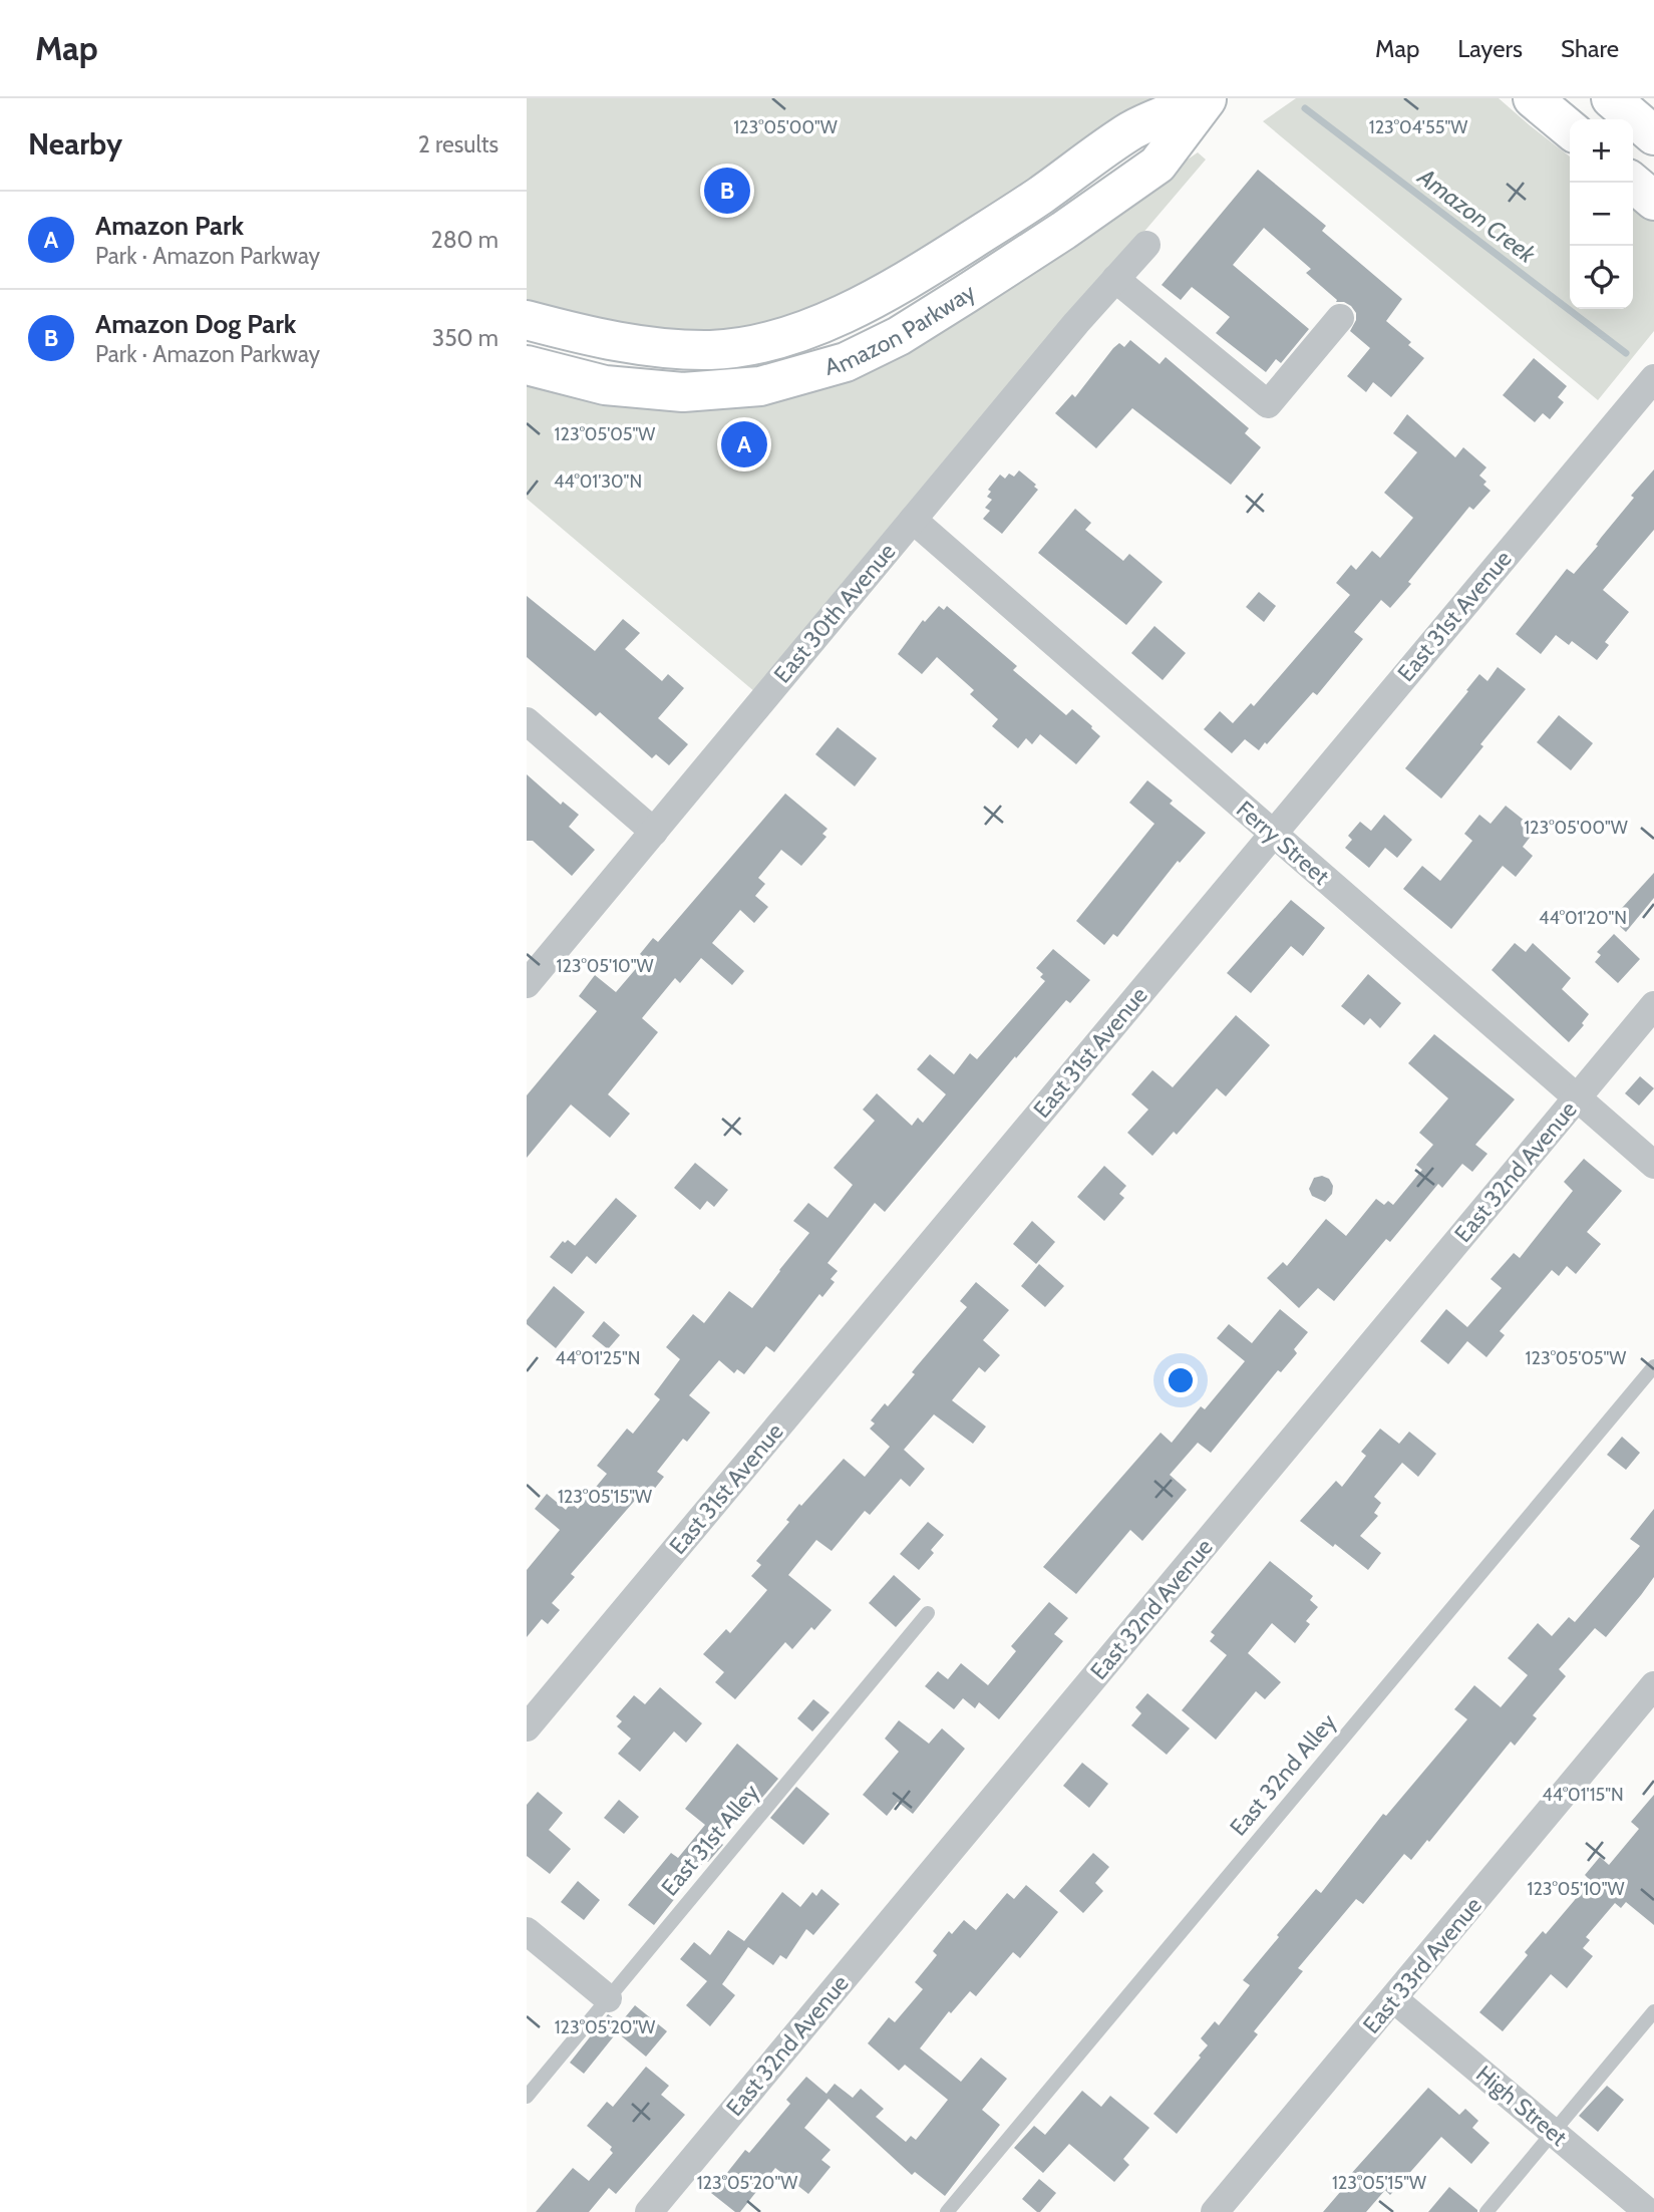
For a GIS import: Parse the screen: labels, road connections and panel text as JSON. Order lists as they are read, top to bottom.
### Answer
{
  "streets": {
    "main road": ["Amazon Parkway"],
    "street": [
      "East 30th Avenue",
      "East 31st Avenue",
      "Ferry Street",
      "East 32nd Avenue",
      "East 33rd Avenue",
      "High Street"
    ],
    "lane": ["East 32nd Alley", "East 31st Alley"]
  },
  "crossings": [
    ["East 30th Avenue", "Ferry Street"],
    ["East 31st Avenue", "Ferry Street"],
    ["Ferry Street", "East 32nd Avenue"],
    ["East 33rd Avenue", "High Street"]
  ],
  "water": ["Amazon Creek"],
  "page": {
    "header": "Map",
    "nav": ["Map", "Layers", "Share"],
    "heading": ["Nearby", "2 results"],
    "map_buttons": ["+", "−"],
    "pins": ["B", "A"],
    "list": [
      {
        "mark": "A",
        "name": "Amazon Park",
        "note": "Park · Amazon Parkway",
        "value": "280 m"
      },
      {
        "mark": "B",
        "name": "Amazon Dog Park",
        "note": "Park · Amazon Parkway",
        "value": "350 m"
      }
    ]
  },
  "coordinates": [
    "123°05'00\"W",
    "123°04'55\"W",
    "123°05'05\"W",
    "44°01'30\"N",
    "44°01'20\"N",
    "123°05'10\"W",
    "44°01'25\"N",
    "123°05'15\"W",
    "44°01'15\"N",
    "123°05'20\"W"
  ]
}
